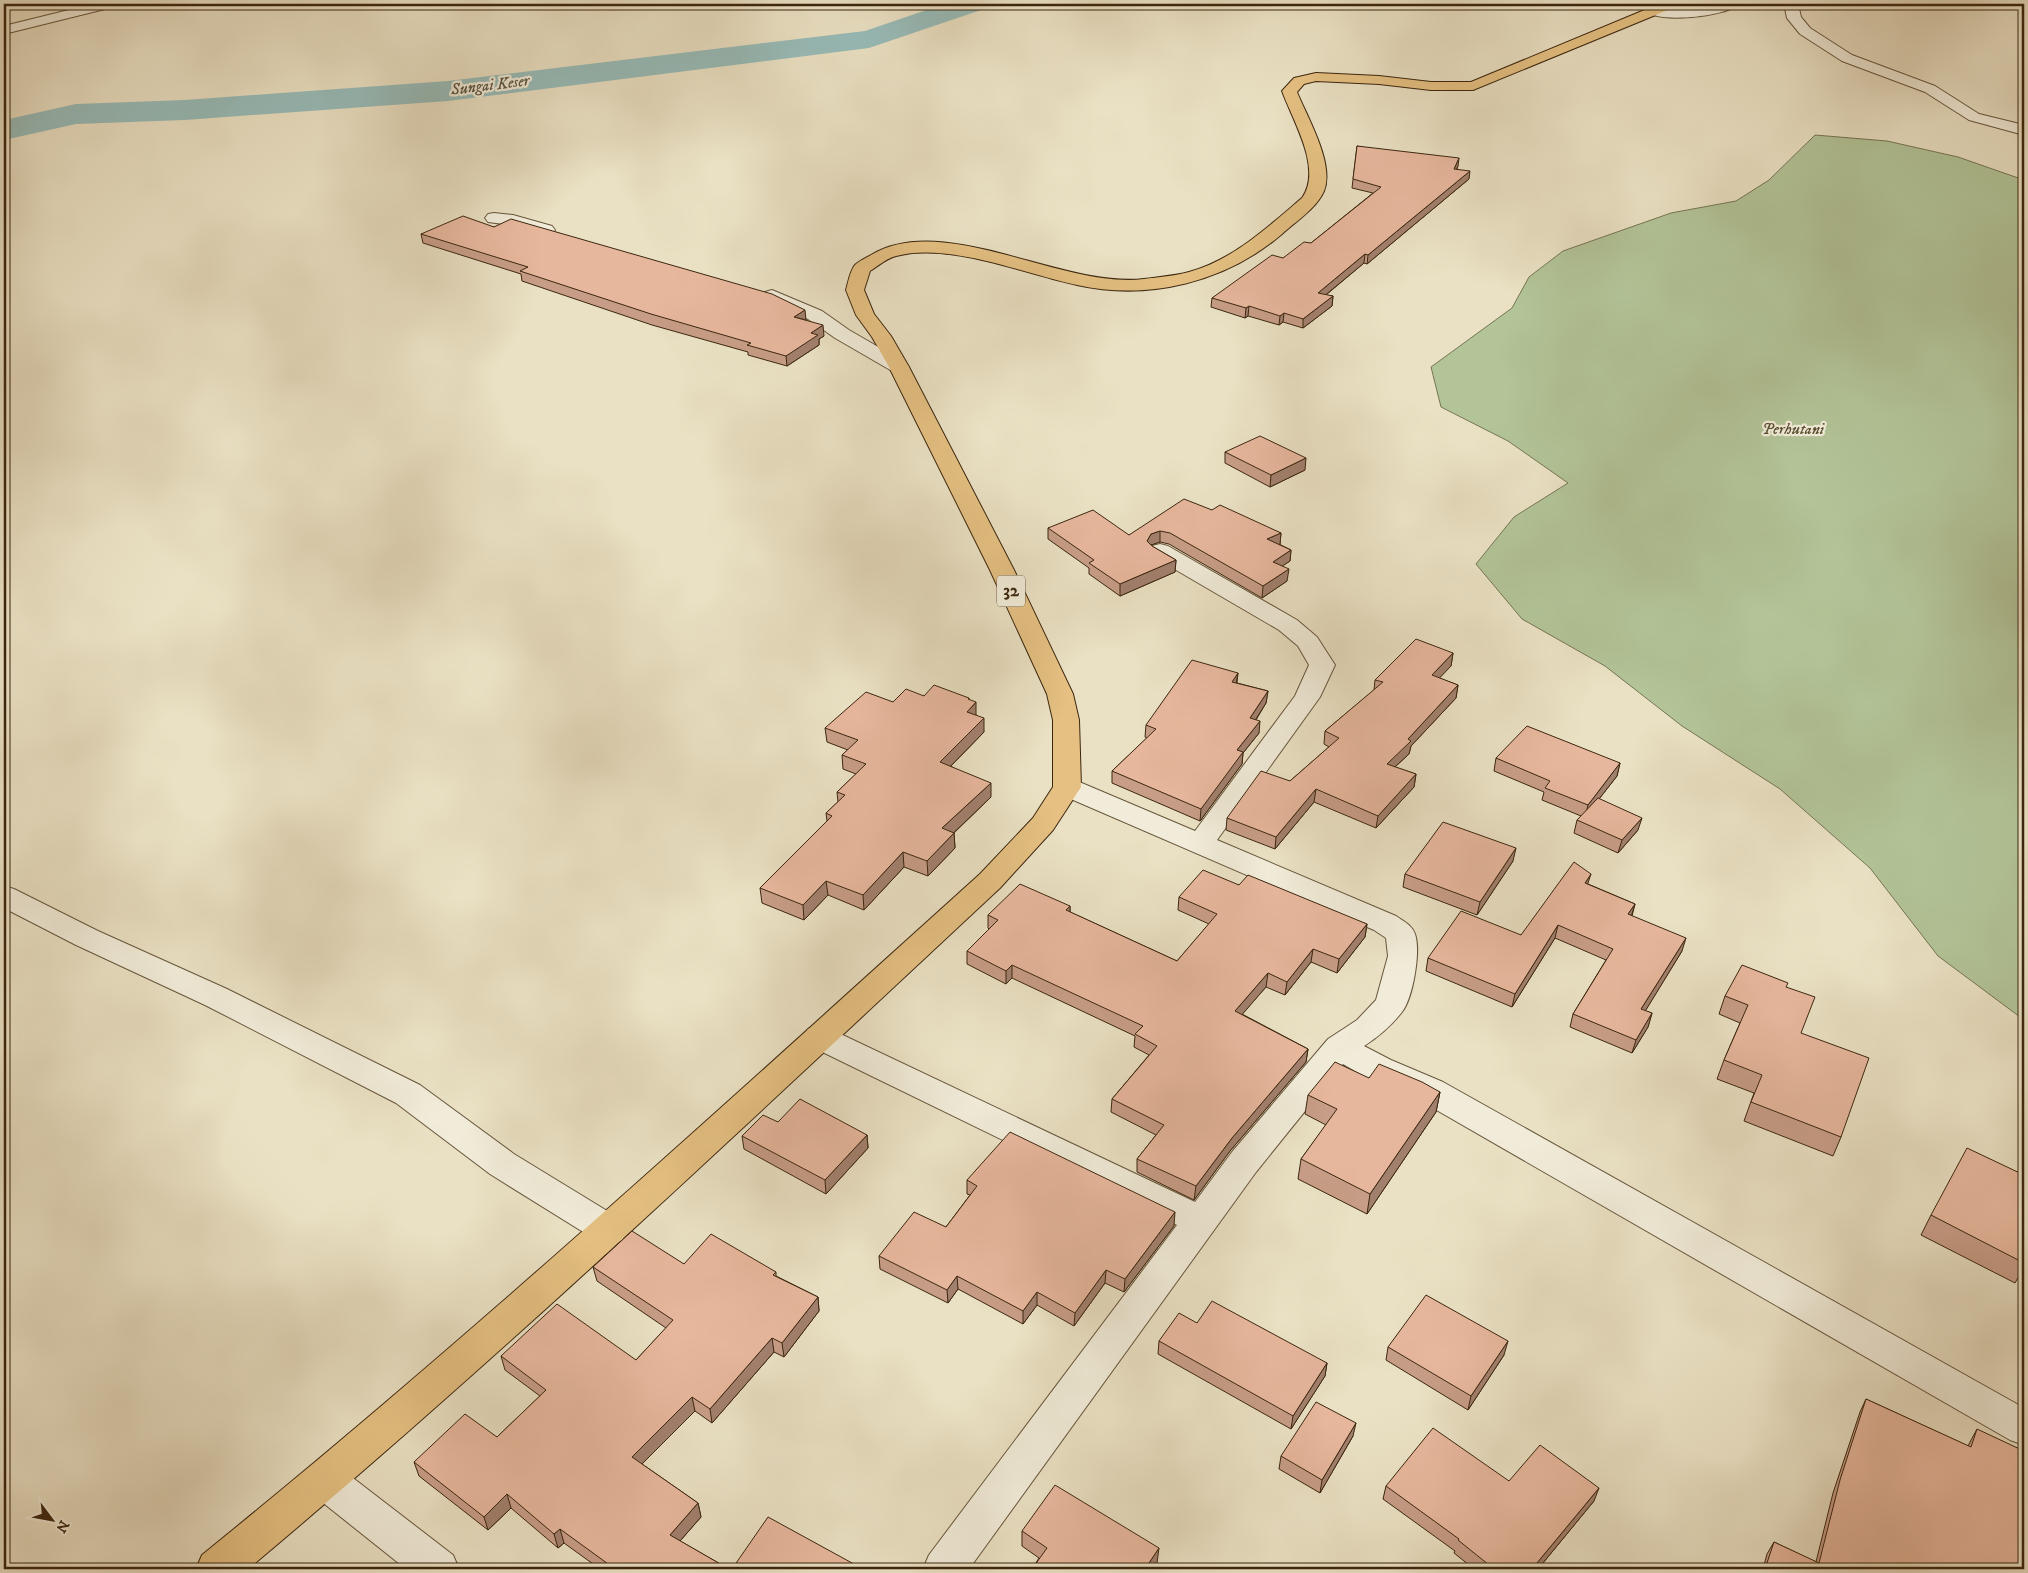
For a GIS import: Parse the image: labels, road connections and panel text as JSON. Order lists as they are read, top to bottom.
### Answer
{
  "streets": {
    "highway": ["32"]
  },
  "water": ["Sungai Keser"],
  "parks": ["Perhutani"],
  "north": "bottom right"
}
